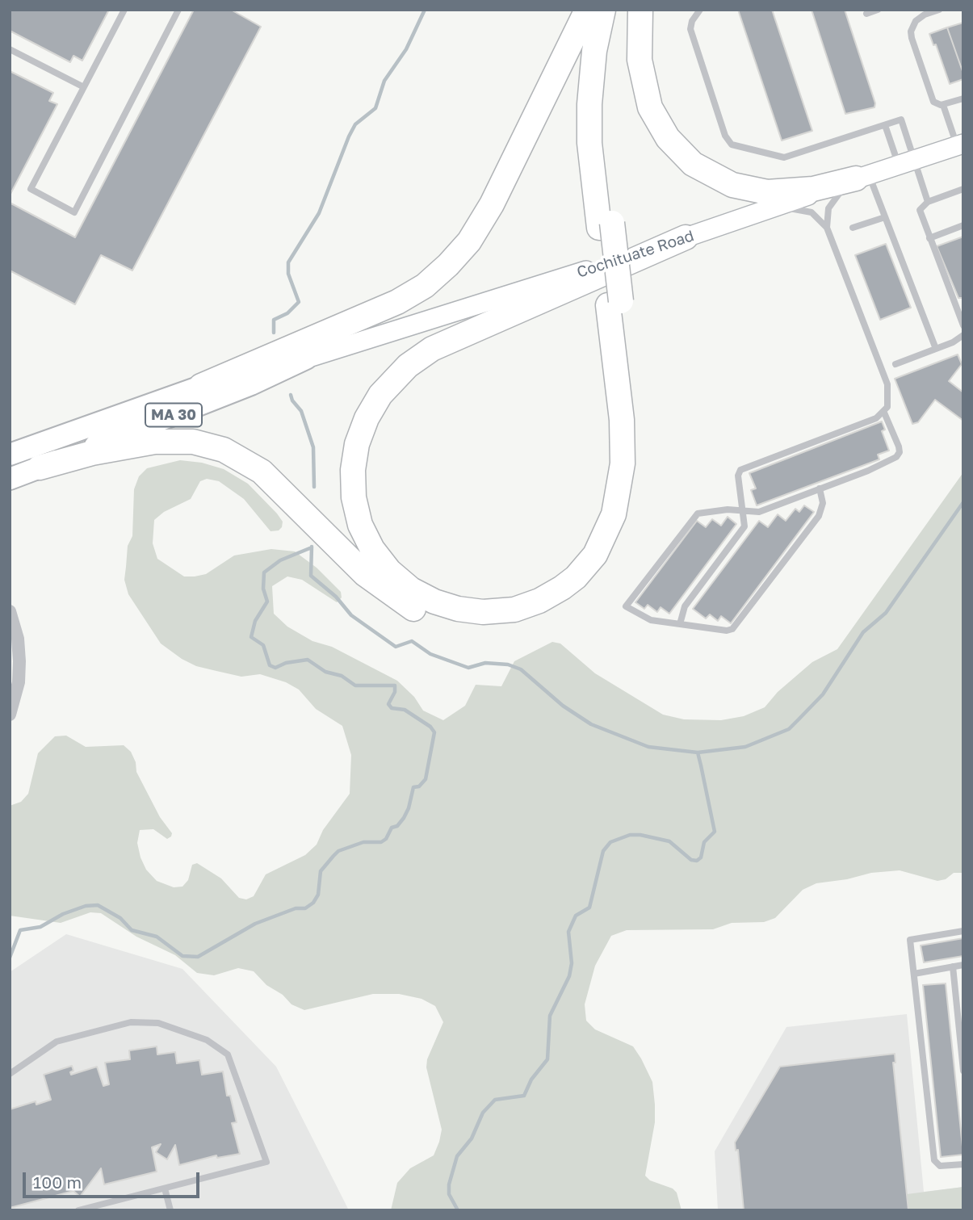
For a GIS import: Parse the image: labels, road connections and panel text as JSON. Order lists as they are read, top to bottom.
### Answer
{
  "streets": {
    "main road": ["Cochituate Road", "MA 30"]
  },
  "scale_bar": "100 m"
}
